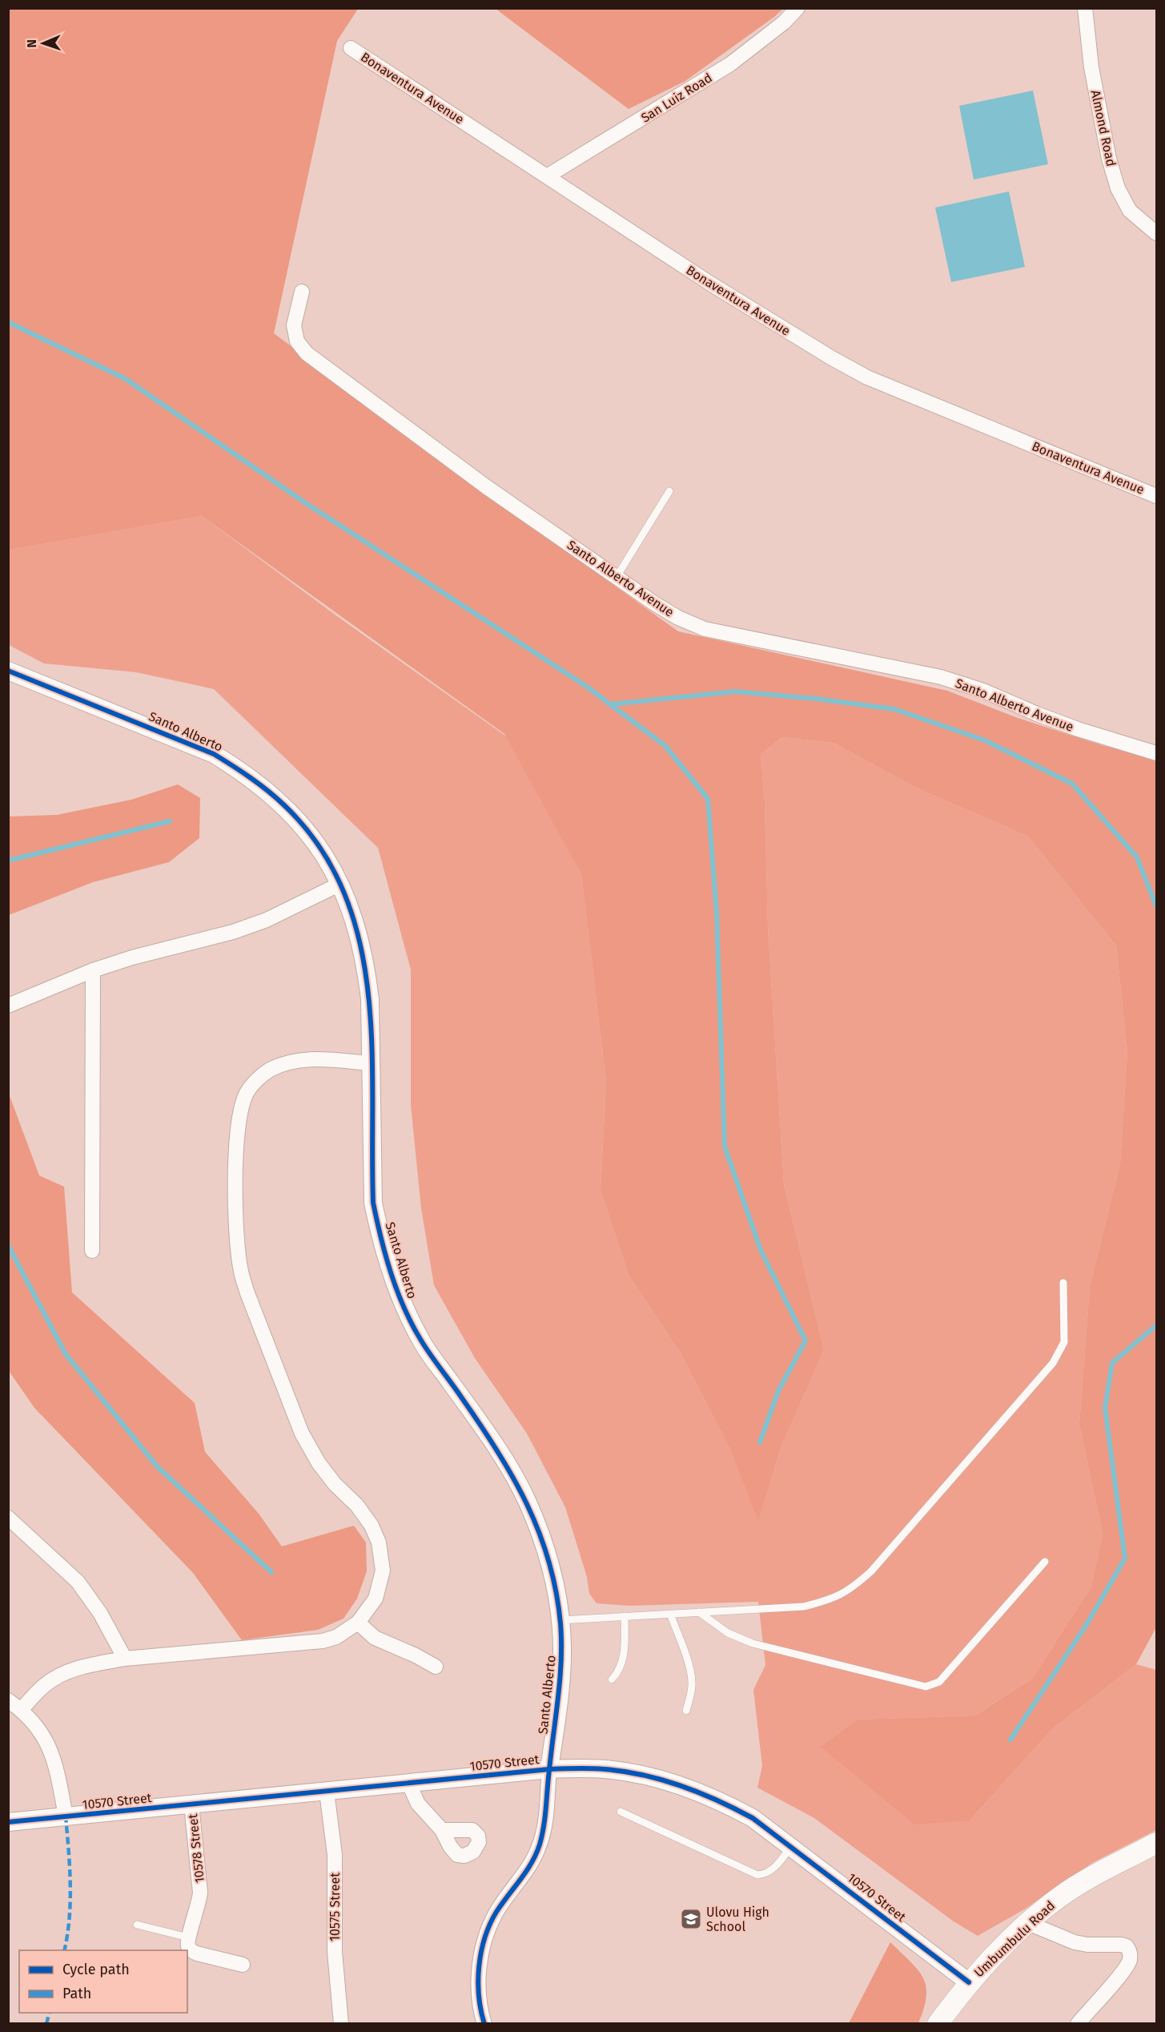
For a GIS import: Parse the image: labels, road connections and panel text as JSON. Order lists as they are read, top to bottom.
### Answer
{
  "streets": {
    "main road": ["Umbumbulu Road"],
    "street": [
      "Bonaventura Avenue",
      "San Luiz Road",
      "Almond Road",
      "Santo Alberto Avenue",
      "Santo Alberto",
      "10570 Street",
      "10578 Street",
      "10575 Street"
    ]
  },
  "crossings": [
    ["Bonaventura Avenue", "San Luiz Road"],
    ["Santo Alberto", "10570 Street"],
    ["10570 Street", "10578 Street"],
    ["10570 Street", "10575 Street"],
    ["10570 Street", "Umbumbulu Road"]
  ],
  "places": {
    "school or university": ["Ulovu High School"]
  },
  "legend": ["Cycle path", "Path"],
  "north": "left"
}
